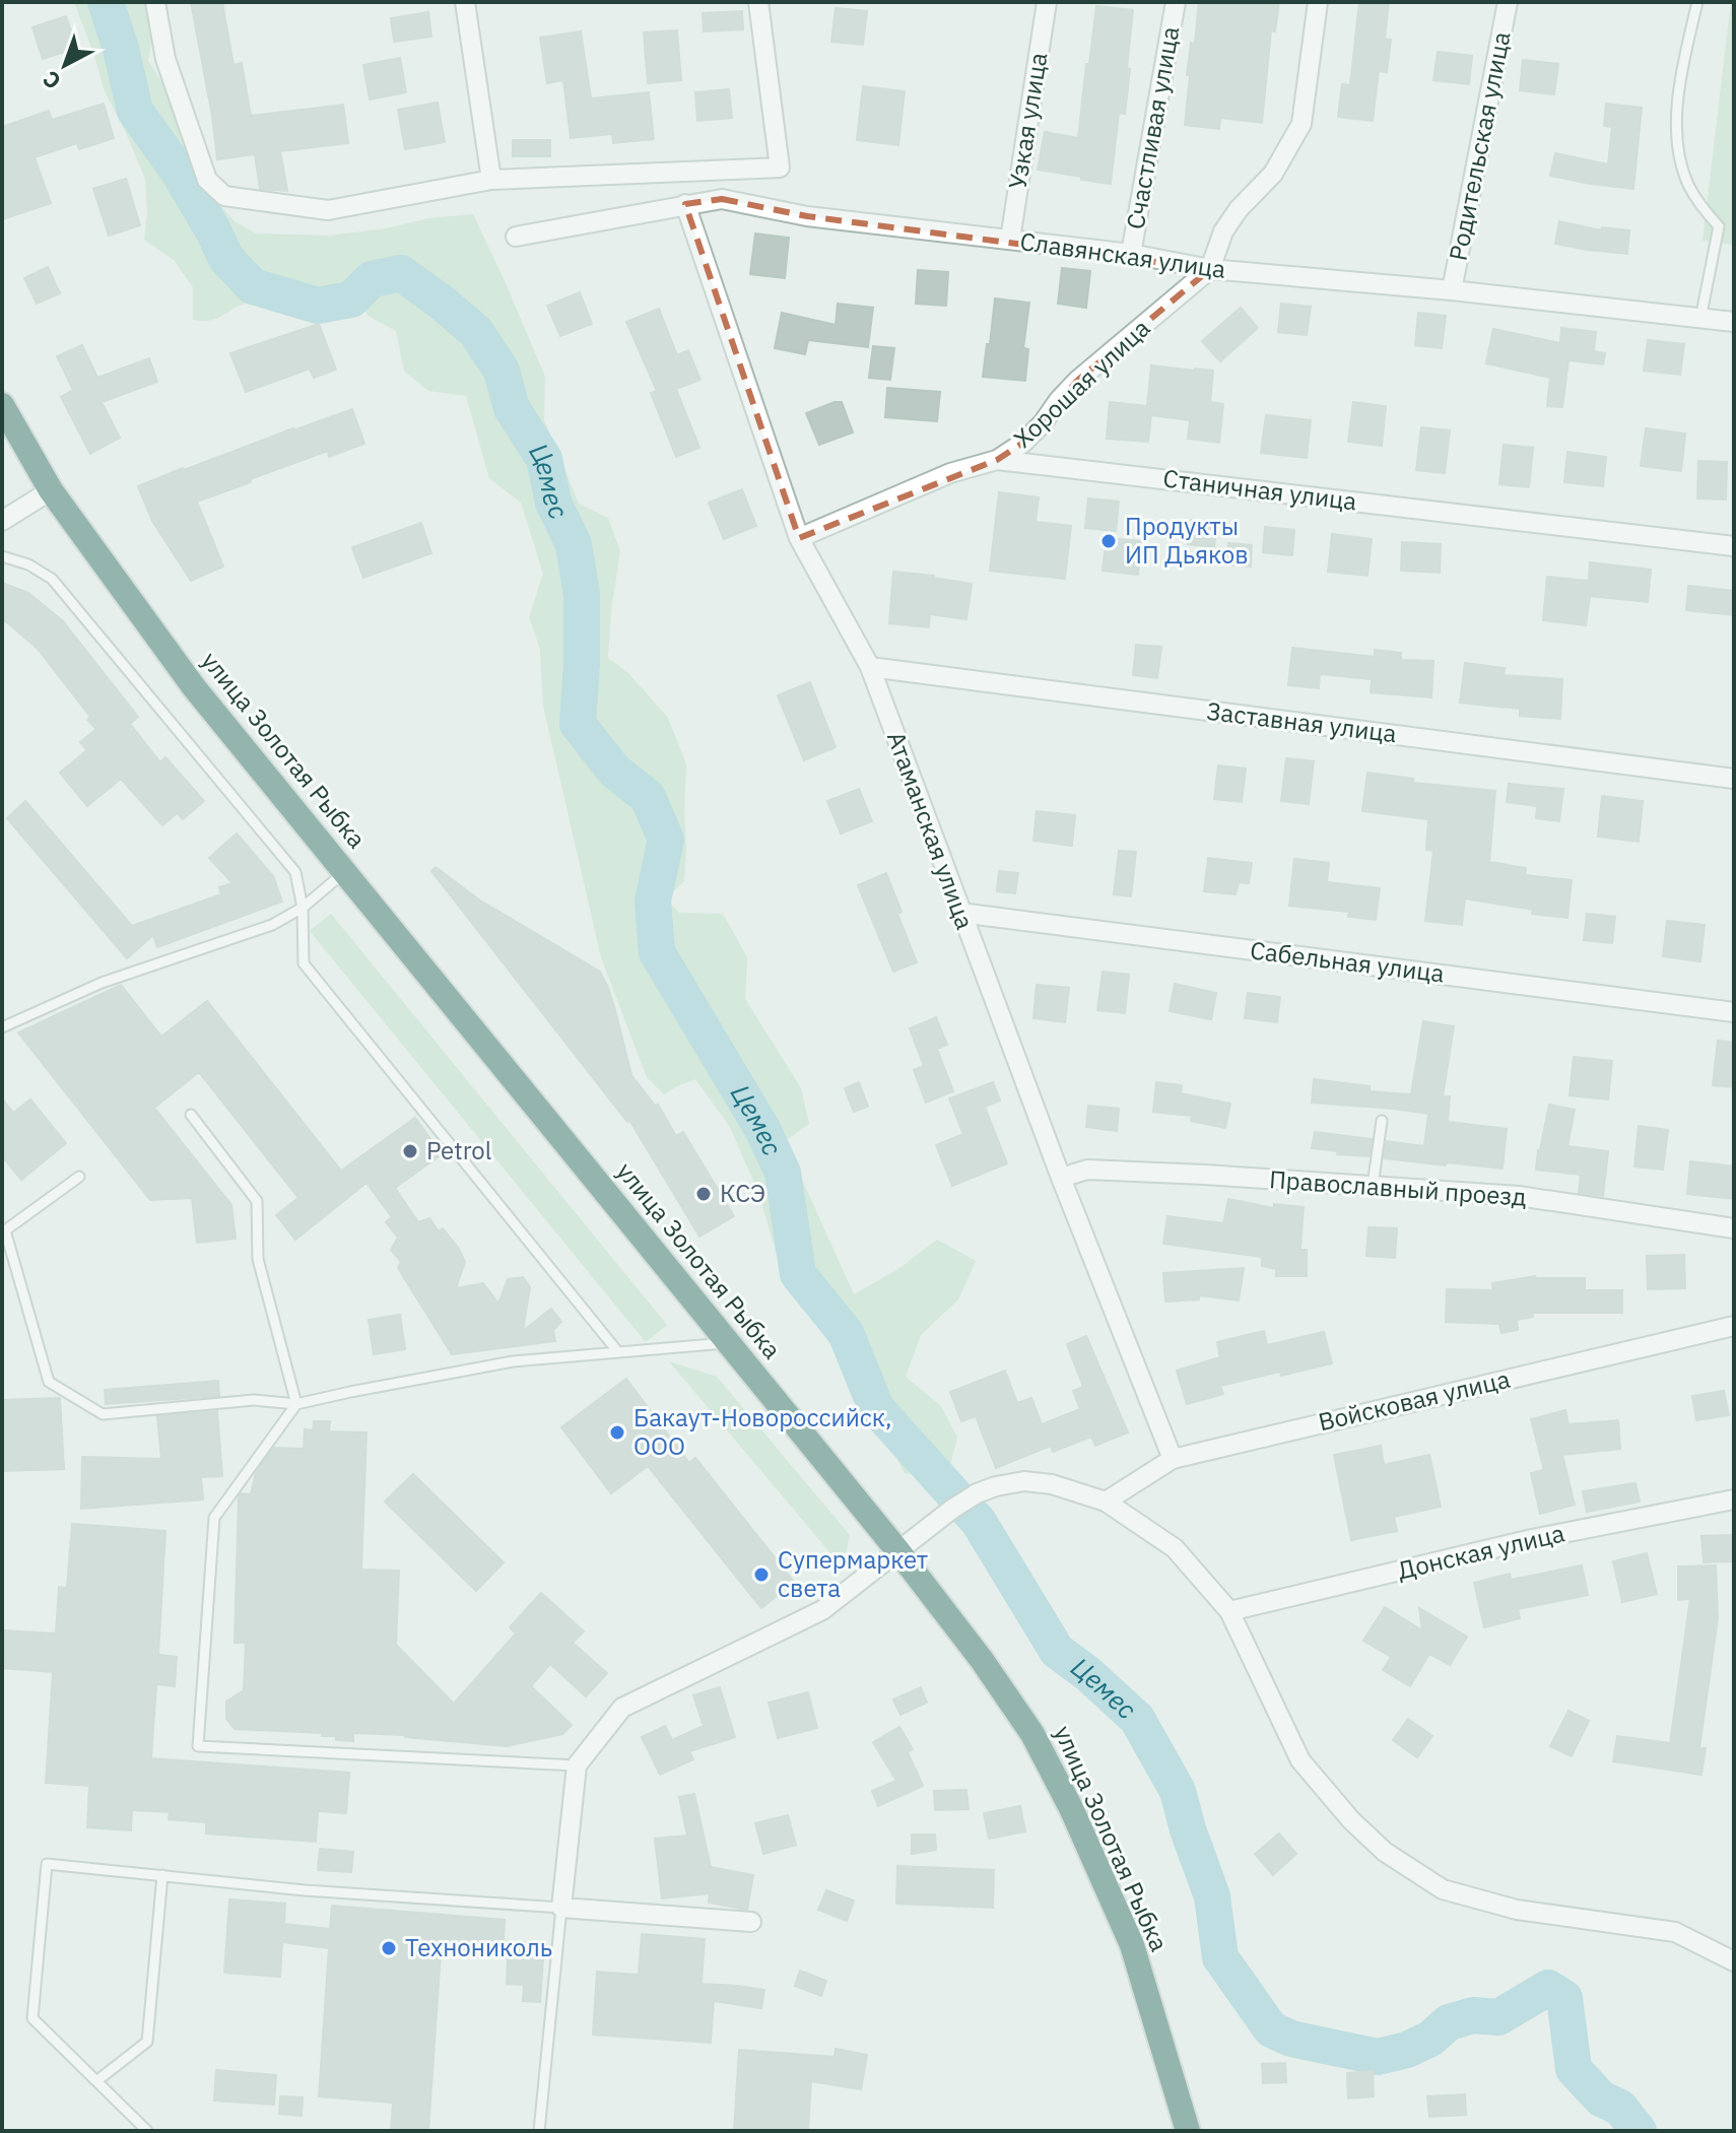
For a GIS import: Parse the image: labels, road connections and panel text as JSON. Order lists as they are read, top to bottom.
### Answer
{
  "streets": {
    "highway": ["улица Золотая Рыбка"],
    "street": [
      "Узкая улица",
      "Счастливая улица",
      "Родительская улица",
      "Славянская улица",
      "Хорошая улица",
      "Станичная улица",
      "Заставная улица",
      "Атаманская улица",
      "Сабельная улица",
      "Православный проезд",
      "Войсковая улица",
      "Донская улица"
    ]
  },
  "crossings": [
    ["Узкая улица", "Славянская улица"],
    ["Счастливая улица", "Славянская улица"],
    ["Родительская улица", "Славянская улица"],
    ["Славянская улица", "Хорошая улица"],
    ["Славянская улица", "Атаманская улица"],
    ["Хорошая улица", "Станичная улица"],
    ["Станичная улица", "Атаманская улица"],
    ["Заставная улица", "Атаманская улица"],
    ["Атаманская улица", "Сабельная улица"],
    ["Атаманская улица", "Православный проезд"],
    ["Атаманская улица", "Войсковая улица"]
  ],
  "water": ["Цемес"],
  "places": [
    "Продукты ИП Дьяков",
    "Petrol",
    "КСЭ",
    "Бакаут-Новороссийск, ООО",
    "Супермаркет света",
    "Технониколь"
  ],
  "north": "bottom left"
}
